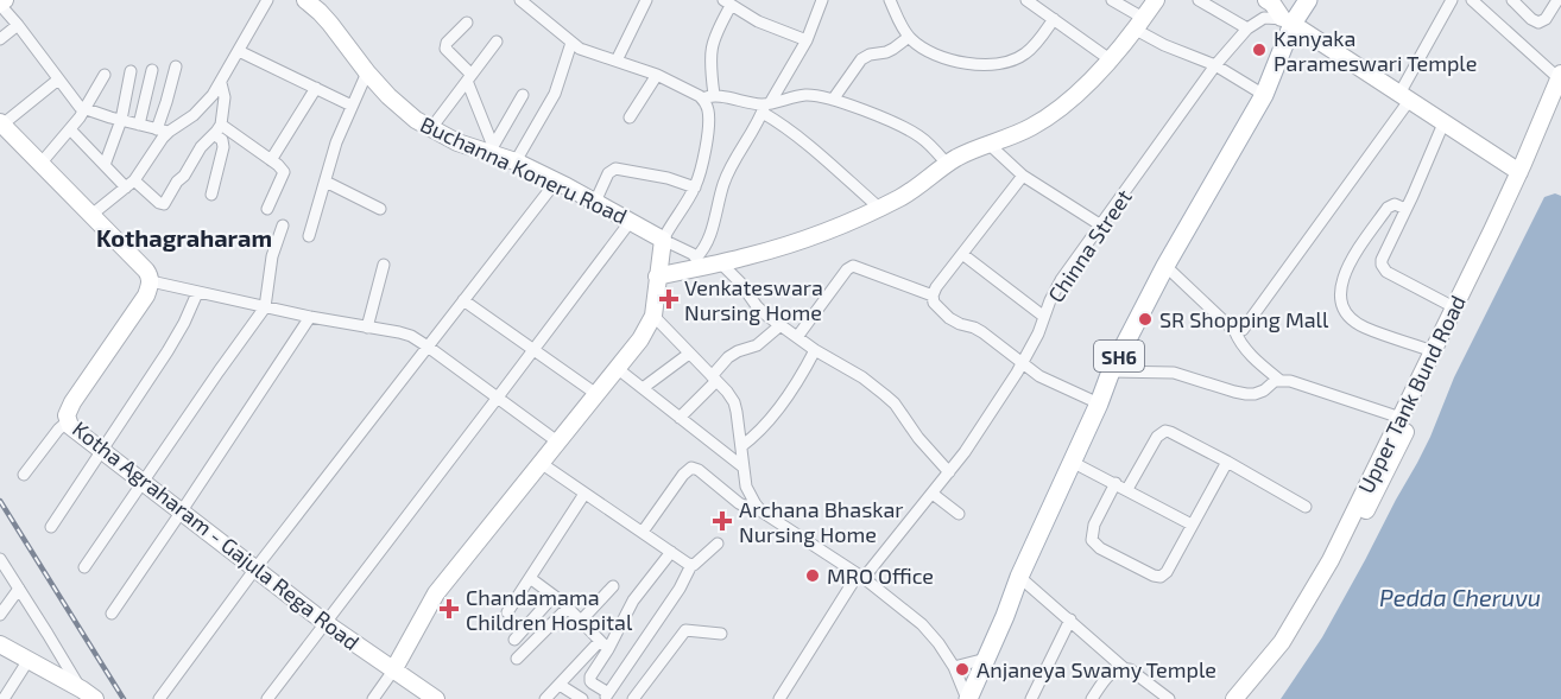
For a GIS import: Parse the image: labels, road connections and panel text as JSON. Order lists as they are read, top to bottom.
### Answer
{
  "streets": {
    "main road": ["SH6"],
    "street": [
      "Buchanna Koneru Road",
      "Chinna Street",
      "Upper Tank Bund Road",
      "Kotha Agraharam - Gajula Rega Road"
    ]
  },
  "districts": ["Kothagraharam"],
  "water": ["Pedda Cheruvu"],
  "places": {
    "other": [
      "Kanyaka Parameswari Temple",
      "SR Shopping Mall",
      "MRO Office",
      "Anjaneya Swamy Temple"
    ],
    "health": ["Venkateswara Nursing Home", "Archana Bhaskar Nursing Home", "Chandamama Children Hospital"]
  }
}
